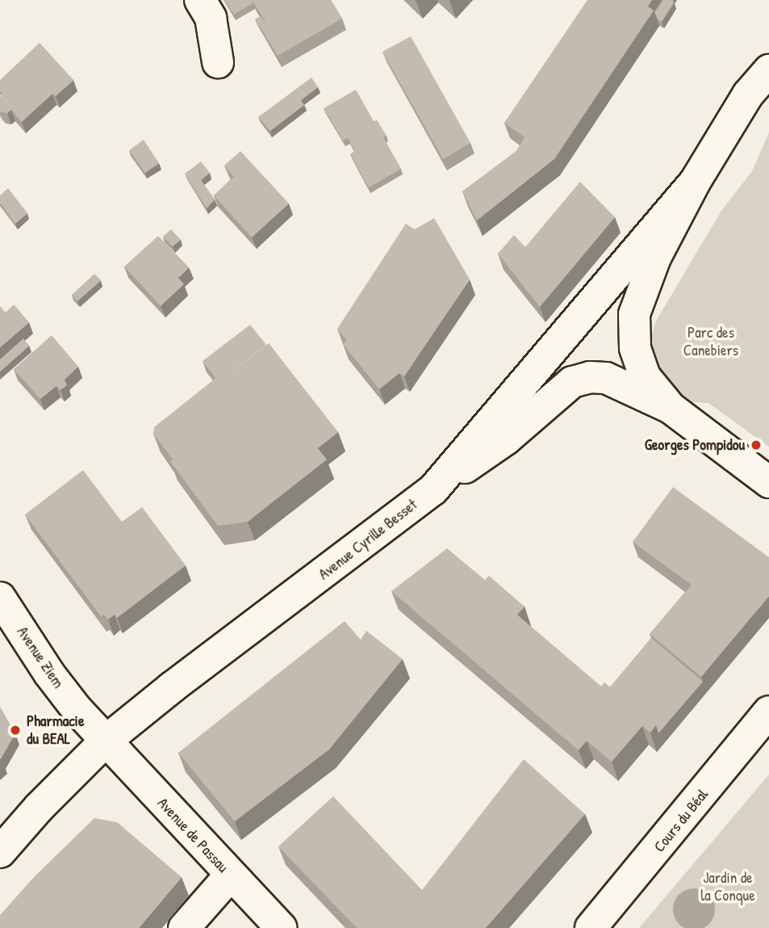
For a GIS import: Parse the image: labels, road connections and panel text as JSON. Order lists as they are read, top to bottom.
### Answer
{
  "streets": {
    "main road": [
      "Avenue Cyrille Besset",
      "Avenue Ziem",
      "Cours du Béal",
      "Avenue de Passau"
    ]
  },
  "crossings": [
    ["Avenue Cyrille Besset", "Avenue Ziem"],
    ["Avenue Cyrille Besset", "Avenue de Passau"],
    ["Avenue Ziem", "Avenue de Passau"]
  ],
  "parks": ["Parc des Canebiers", "Jardin de la Conque"],
  "places": ["Georges Pompidou", "Pharmacie du BEAL"]
}
